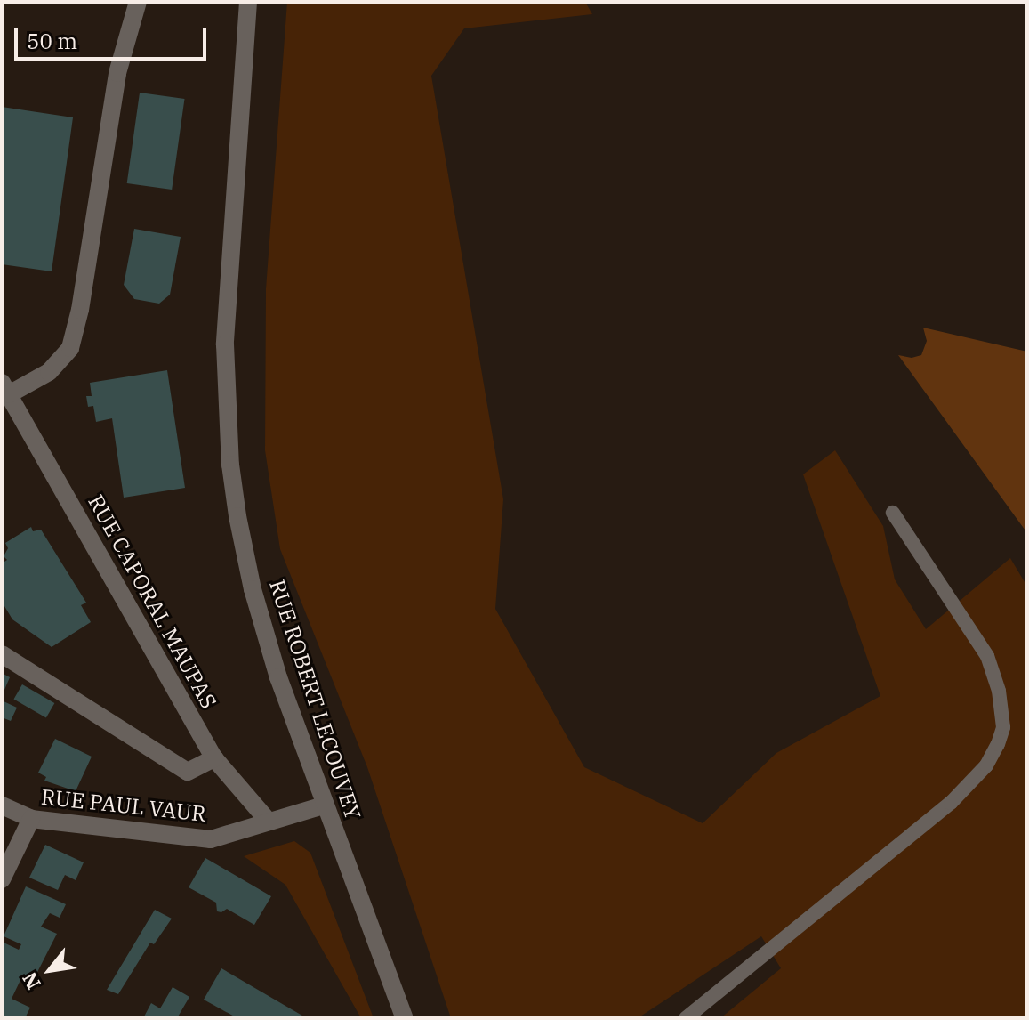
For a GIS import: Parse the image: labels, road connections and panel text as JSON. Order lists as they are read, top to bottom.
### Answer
{
  "streets": {
    "street": ["RUE CAPORAL MAUPAS", "RUE ROBERT LECOUVEY", "RUE PAUL VAUR"]
  },
  "crossings": [
    ["RUE CAPORAL MAUPAS", "RUE PAUL VAUR"],
    ["RUE ROBERT LECOUVEY", "RUE PAUL VAUR"]
  ],
  "scale_bar": "50 m",
  "north": "bottom left"
}
